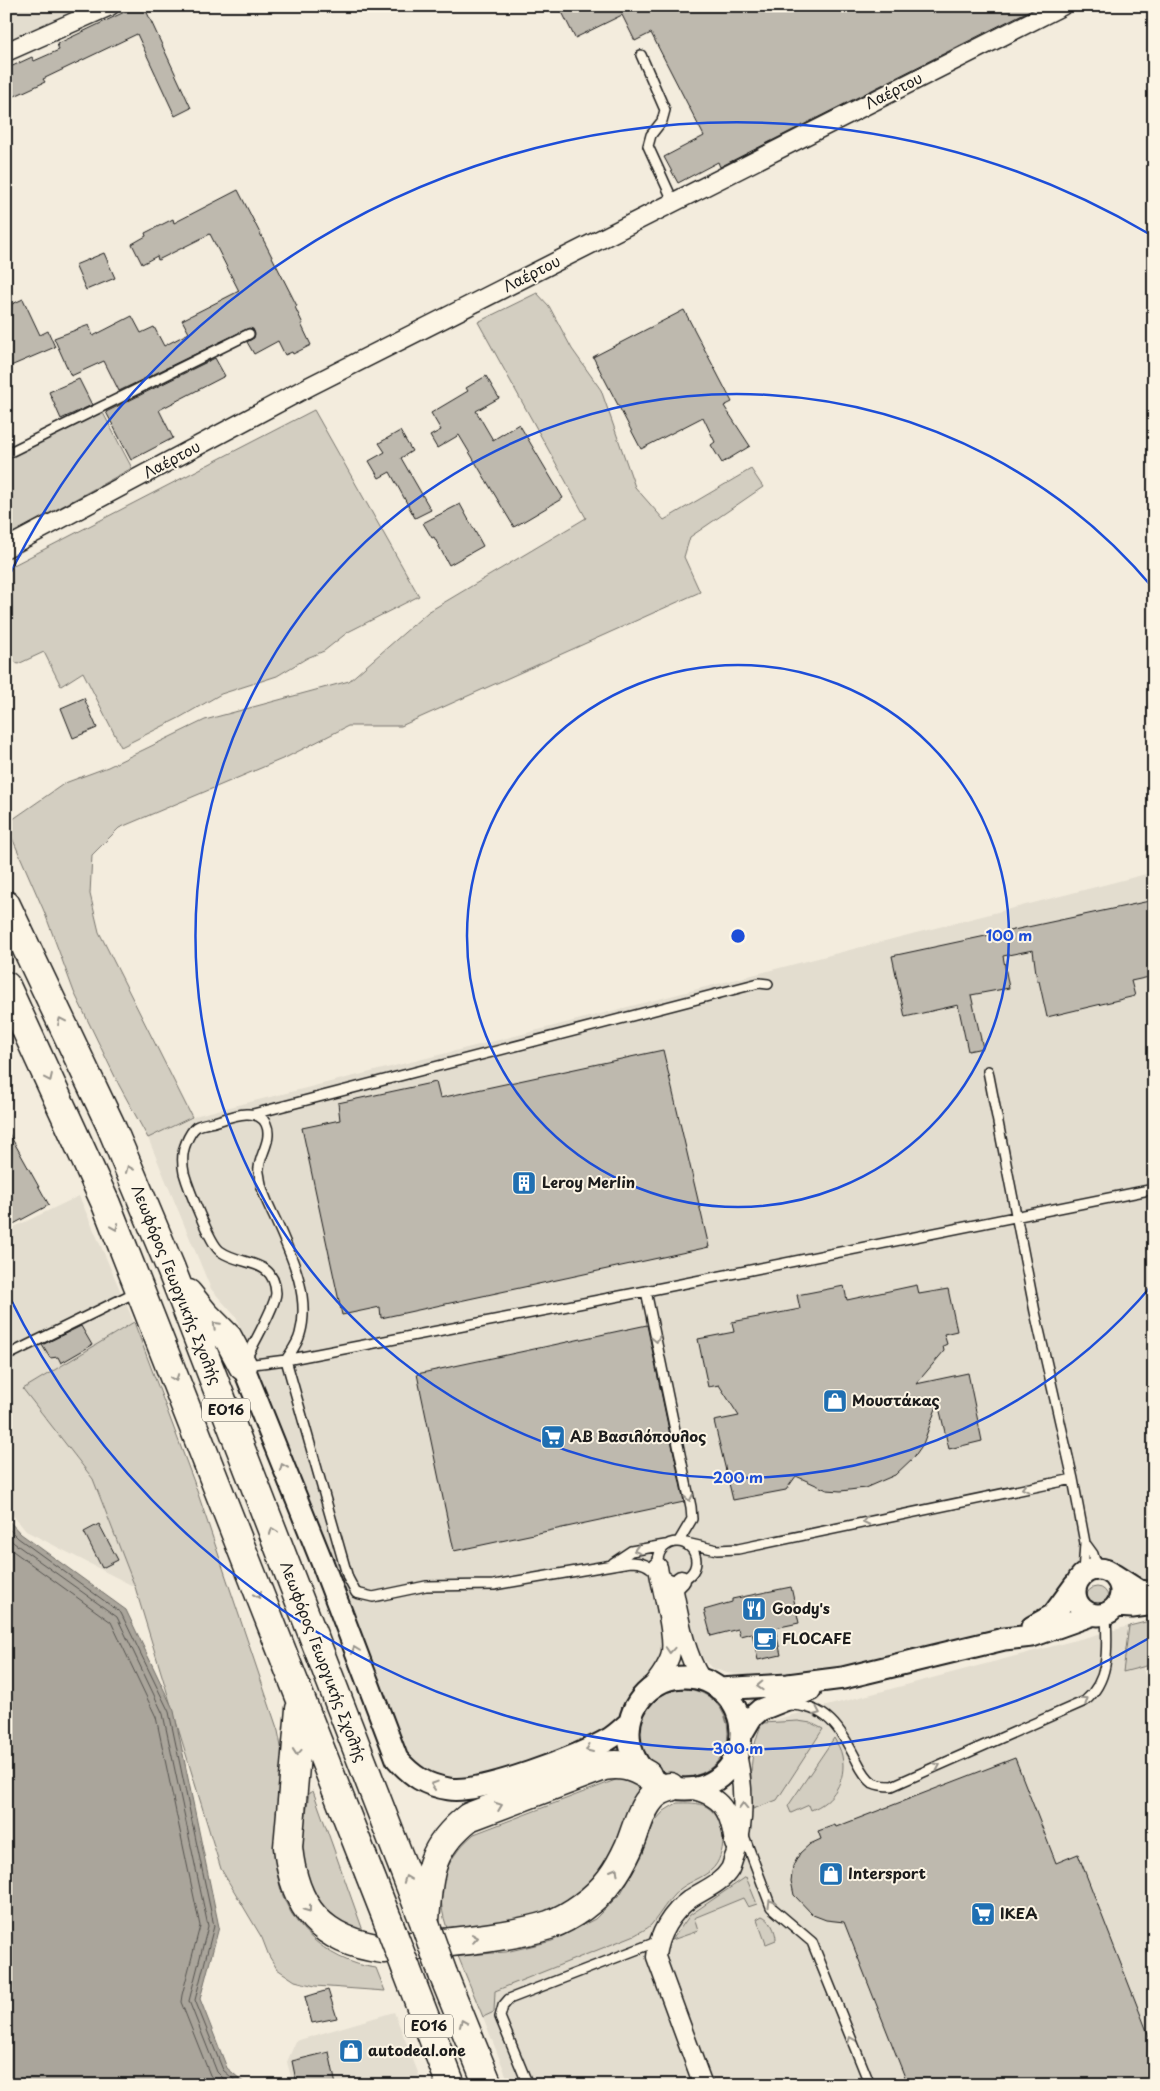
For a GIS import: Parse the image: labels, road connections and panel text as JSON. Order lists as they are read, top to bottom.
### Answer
{
  "streets": {
    "main road": ["Λεωφόρος Γεωργικής Σχολής", "ΕΟ16"],
    "street": ["Λαέρτου"]
  },
  "crossings": [
    ["Λεωφόρος Γεωργικής Σχολής", "ΕΟ16"]
  ],
  "places": {
    "building": ["Leroy Merlin"],
    "shop": ["Μουστάκας", "Intersport", "autodeal.one"],
    "supermarket": ["ΑΒ Βασιλόπουλος", "ΙΚΕΑ"],
    "restaurant": ["Goody's"],
    "cafe": ["FLOCAFE"]
  },
  "rings": ["100 m", "200 m", "300 m"]
}
